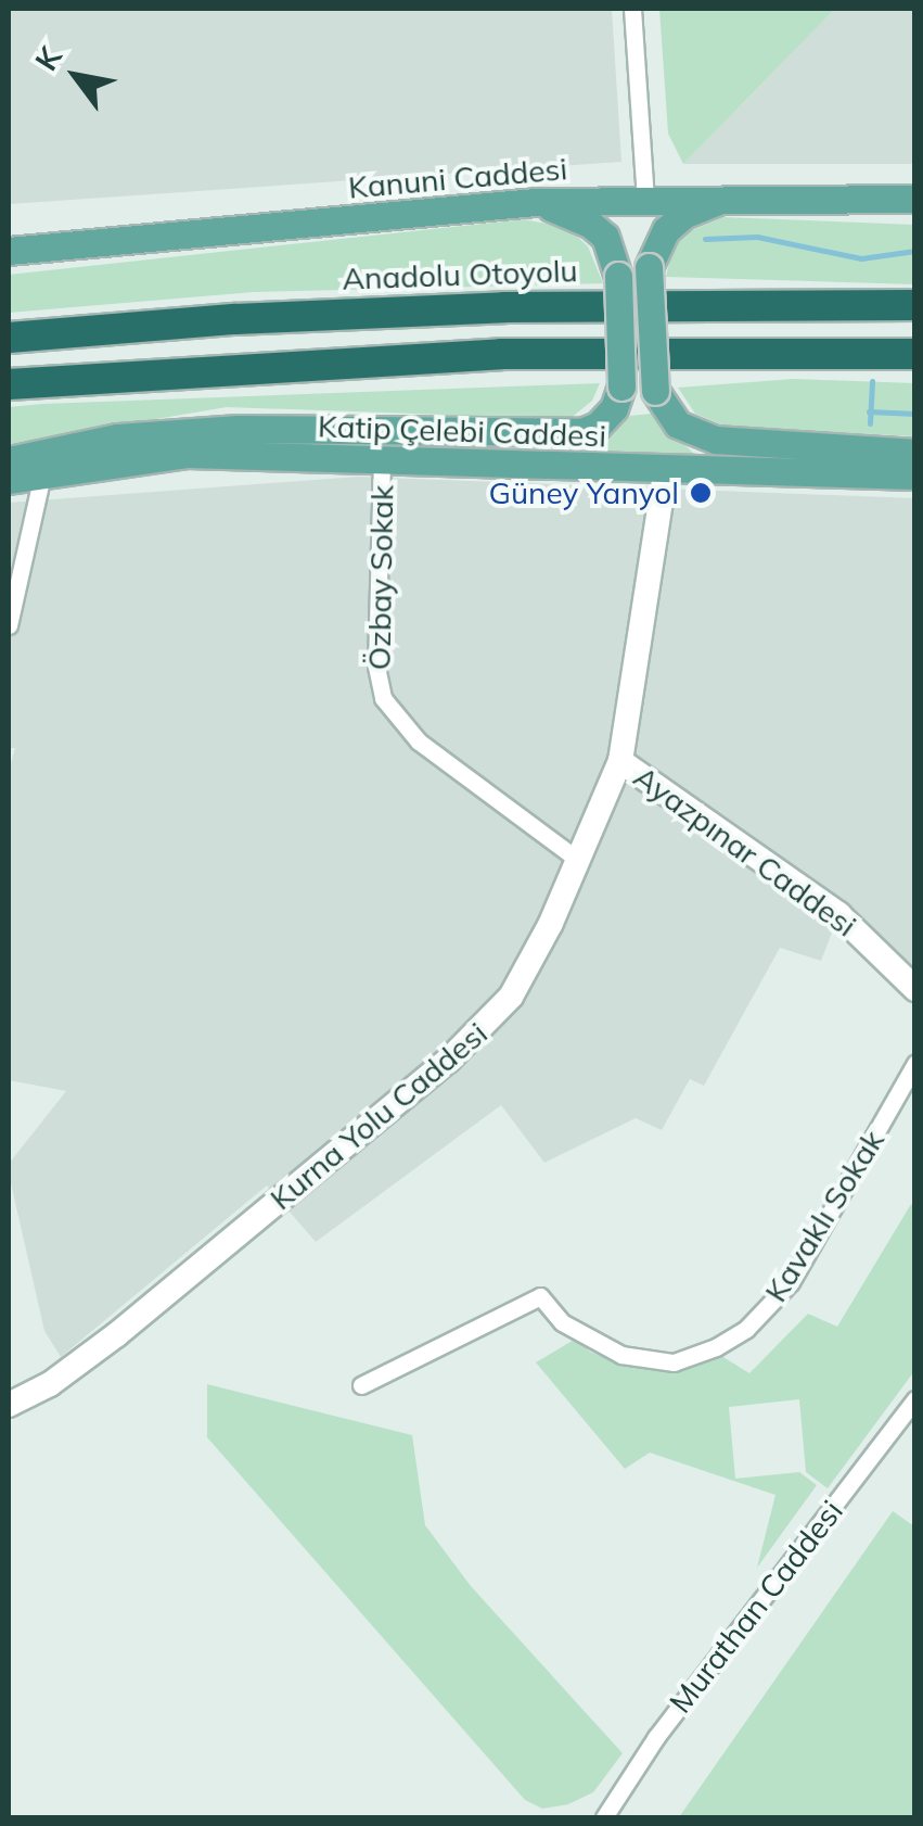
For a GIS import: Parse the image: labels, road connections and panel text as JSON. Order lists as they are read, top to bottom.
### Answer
{
  "streets": {
    "highway": ["Anadolu Otoyolu"],
    "main road": ["Kanuni Caddesi", "Katip Çelebi Caddesi"],
    "street": [
      "Özbay Sokak",
      "Ayazpınar Caddesi",
      "Kurna Yolu Caddesi",
      "Kavaklı Sokak",
      "Murathan Caddesi"
    ]
  },
  "crossings": [
    ["Katip Çelebi Caddesi", "Özbay Sokak"],
    ["Katip Çelebi Caddesi", "Kurna Yolu Caddesi"],
    ["Özbay Sokak", "Kurna Yolu Caddesi"],
    ["Ayazpınar Caddesi", "Kurna Yolu Caddesi"]
  ],
  "places": ["Güney Yanyol"],
  "north": "top left"
}
